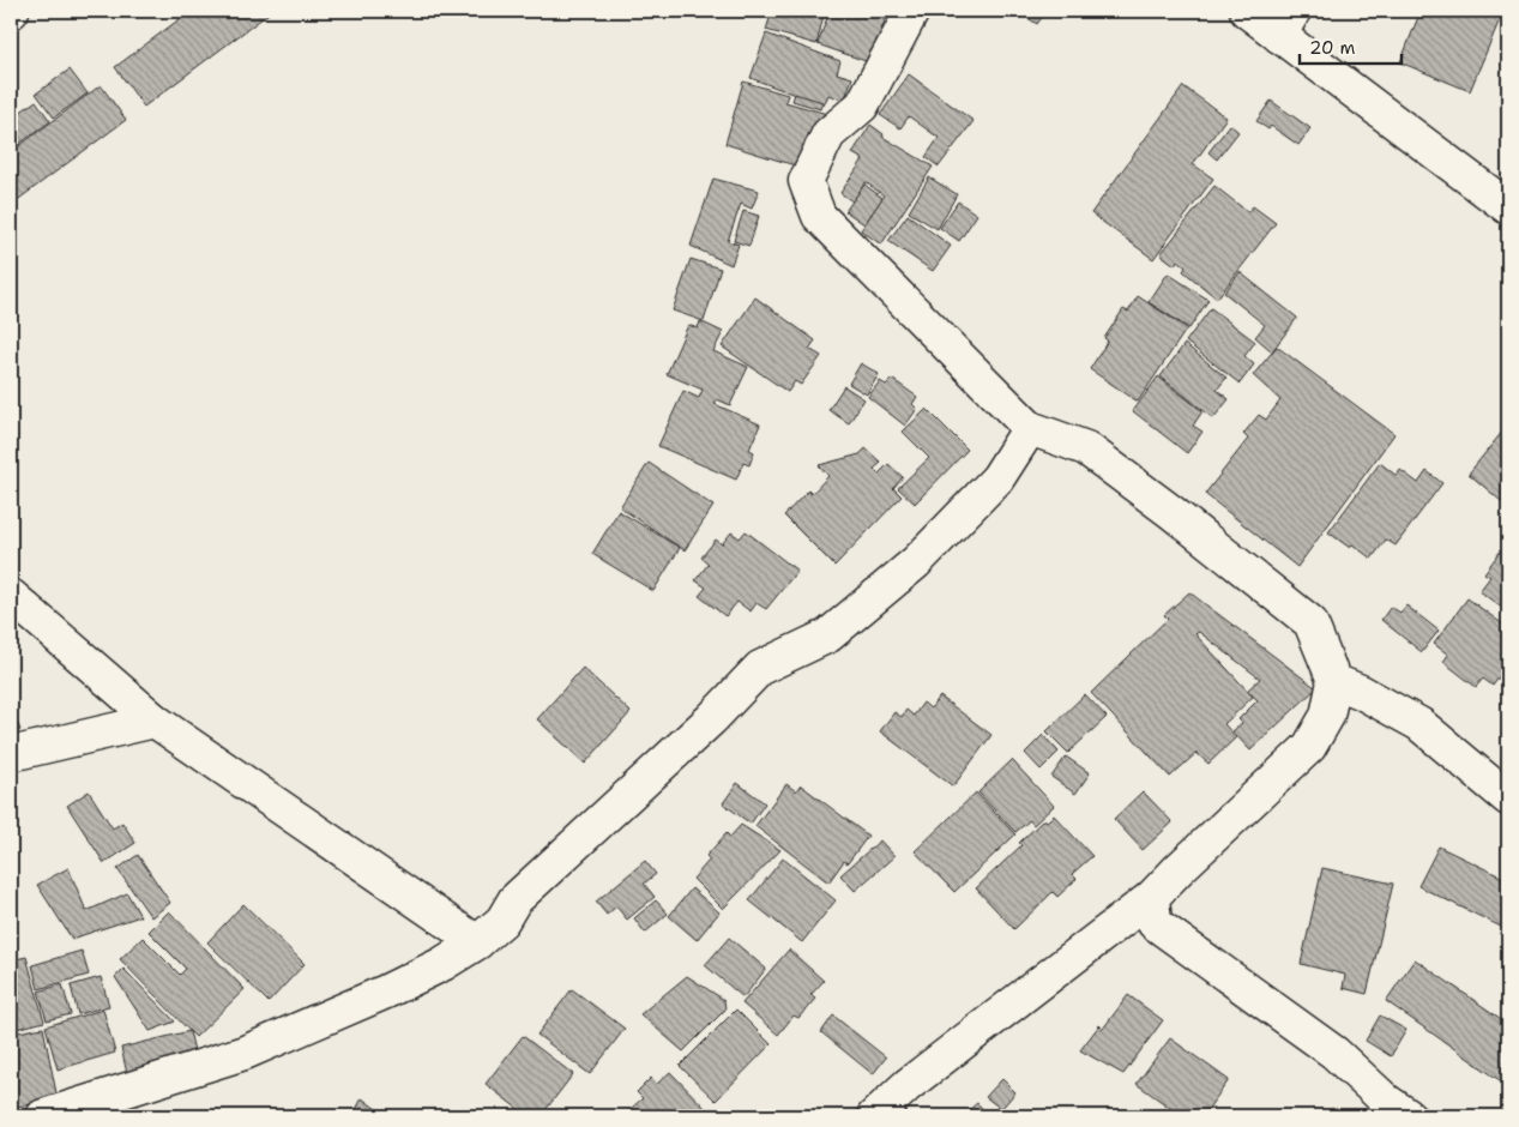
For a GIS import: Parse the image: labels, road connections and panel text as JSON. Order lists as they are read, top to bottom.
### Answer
{
  "scale_bar": "20 m"
}
